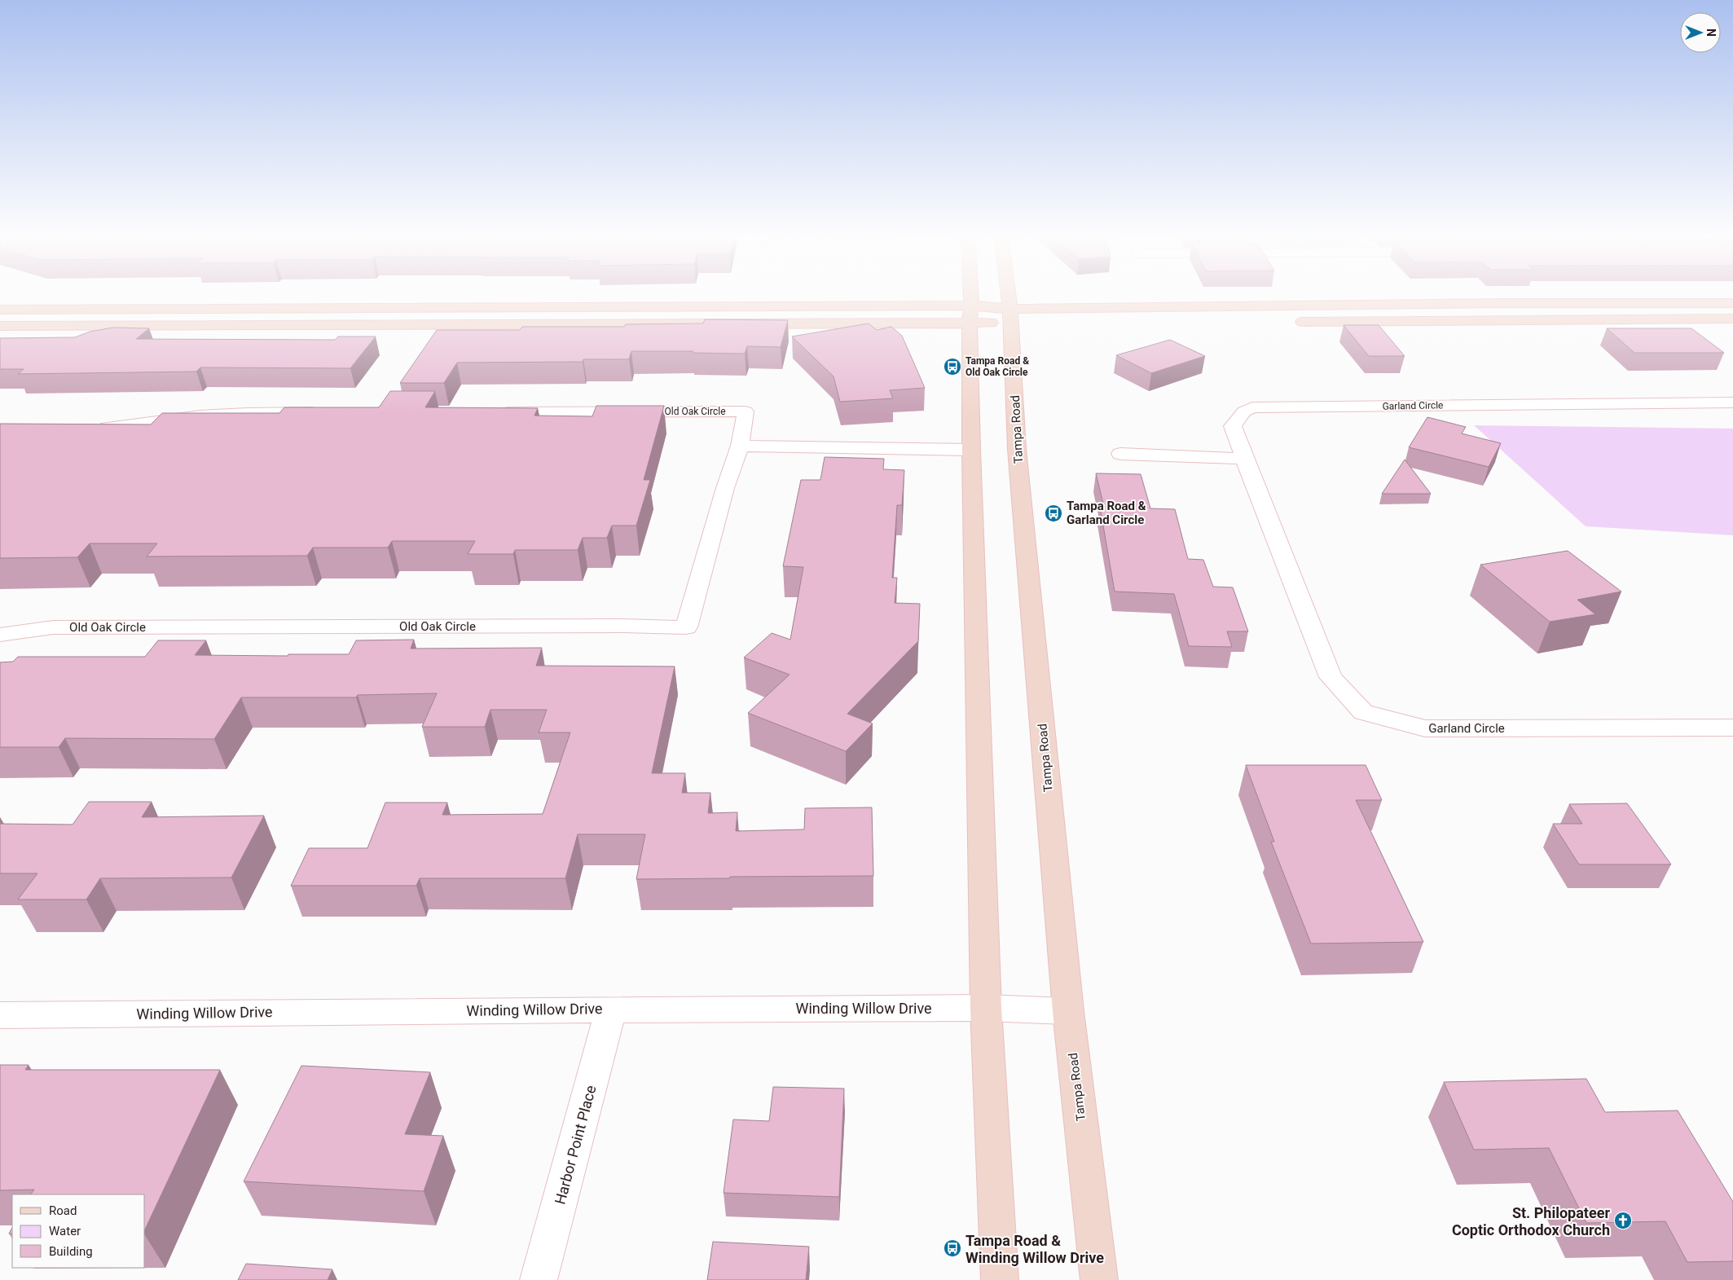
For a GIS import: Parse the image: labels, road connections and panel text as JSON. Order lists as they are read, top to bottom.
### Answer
{
  "streets": {
    "main road": ["Tampa Road"],
    "street": [
      "Garland Circle",
      "Old Oak Circle",
      "Winding Willow Drive",
      "Harbor Point Place"
    ]
  },
  "crossings": [
    ["Tampa Road", "Winding Willow Drive"],
    ["Winding Willow Drive", "Harbor Point Place"]
  ],
  "places": {
    "bus stop": ["Tampa Road & Old Oak Circle", "Tampa Road & Garland Circle", "Tampa Road & Winding Willow Drive"],
    "church": ["St. Philopateer Coptic Orthodox Church"]
  },
  "legend": ["Road", "Water", "Building"],
  "north": "right"
}
